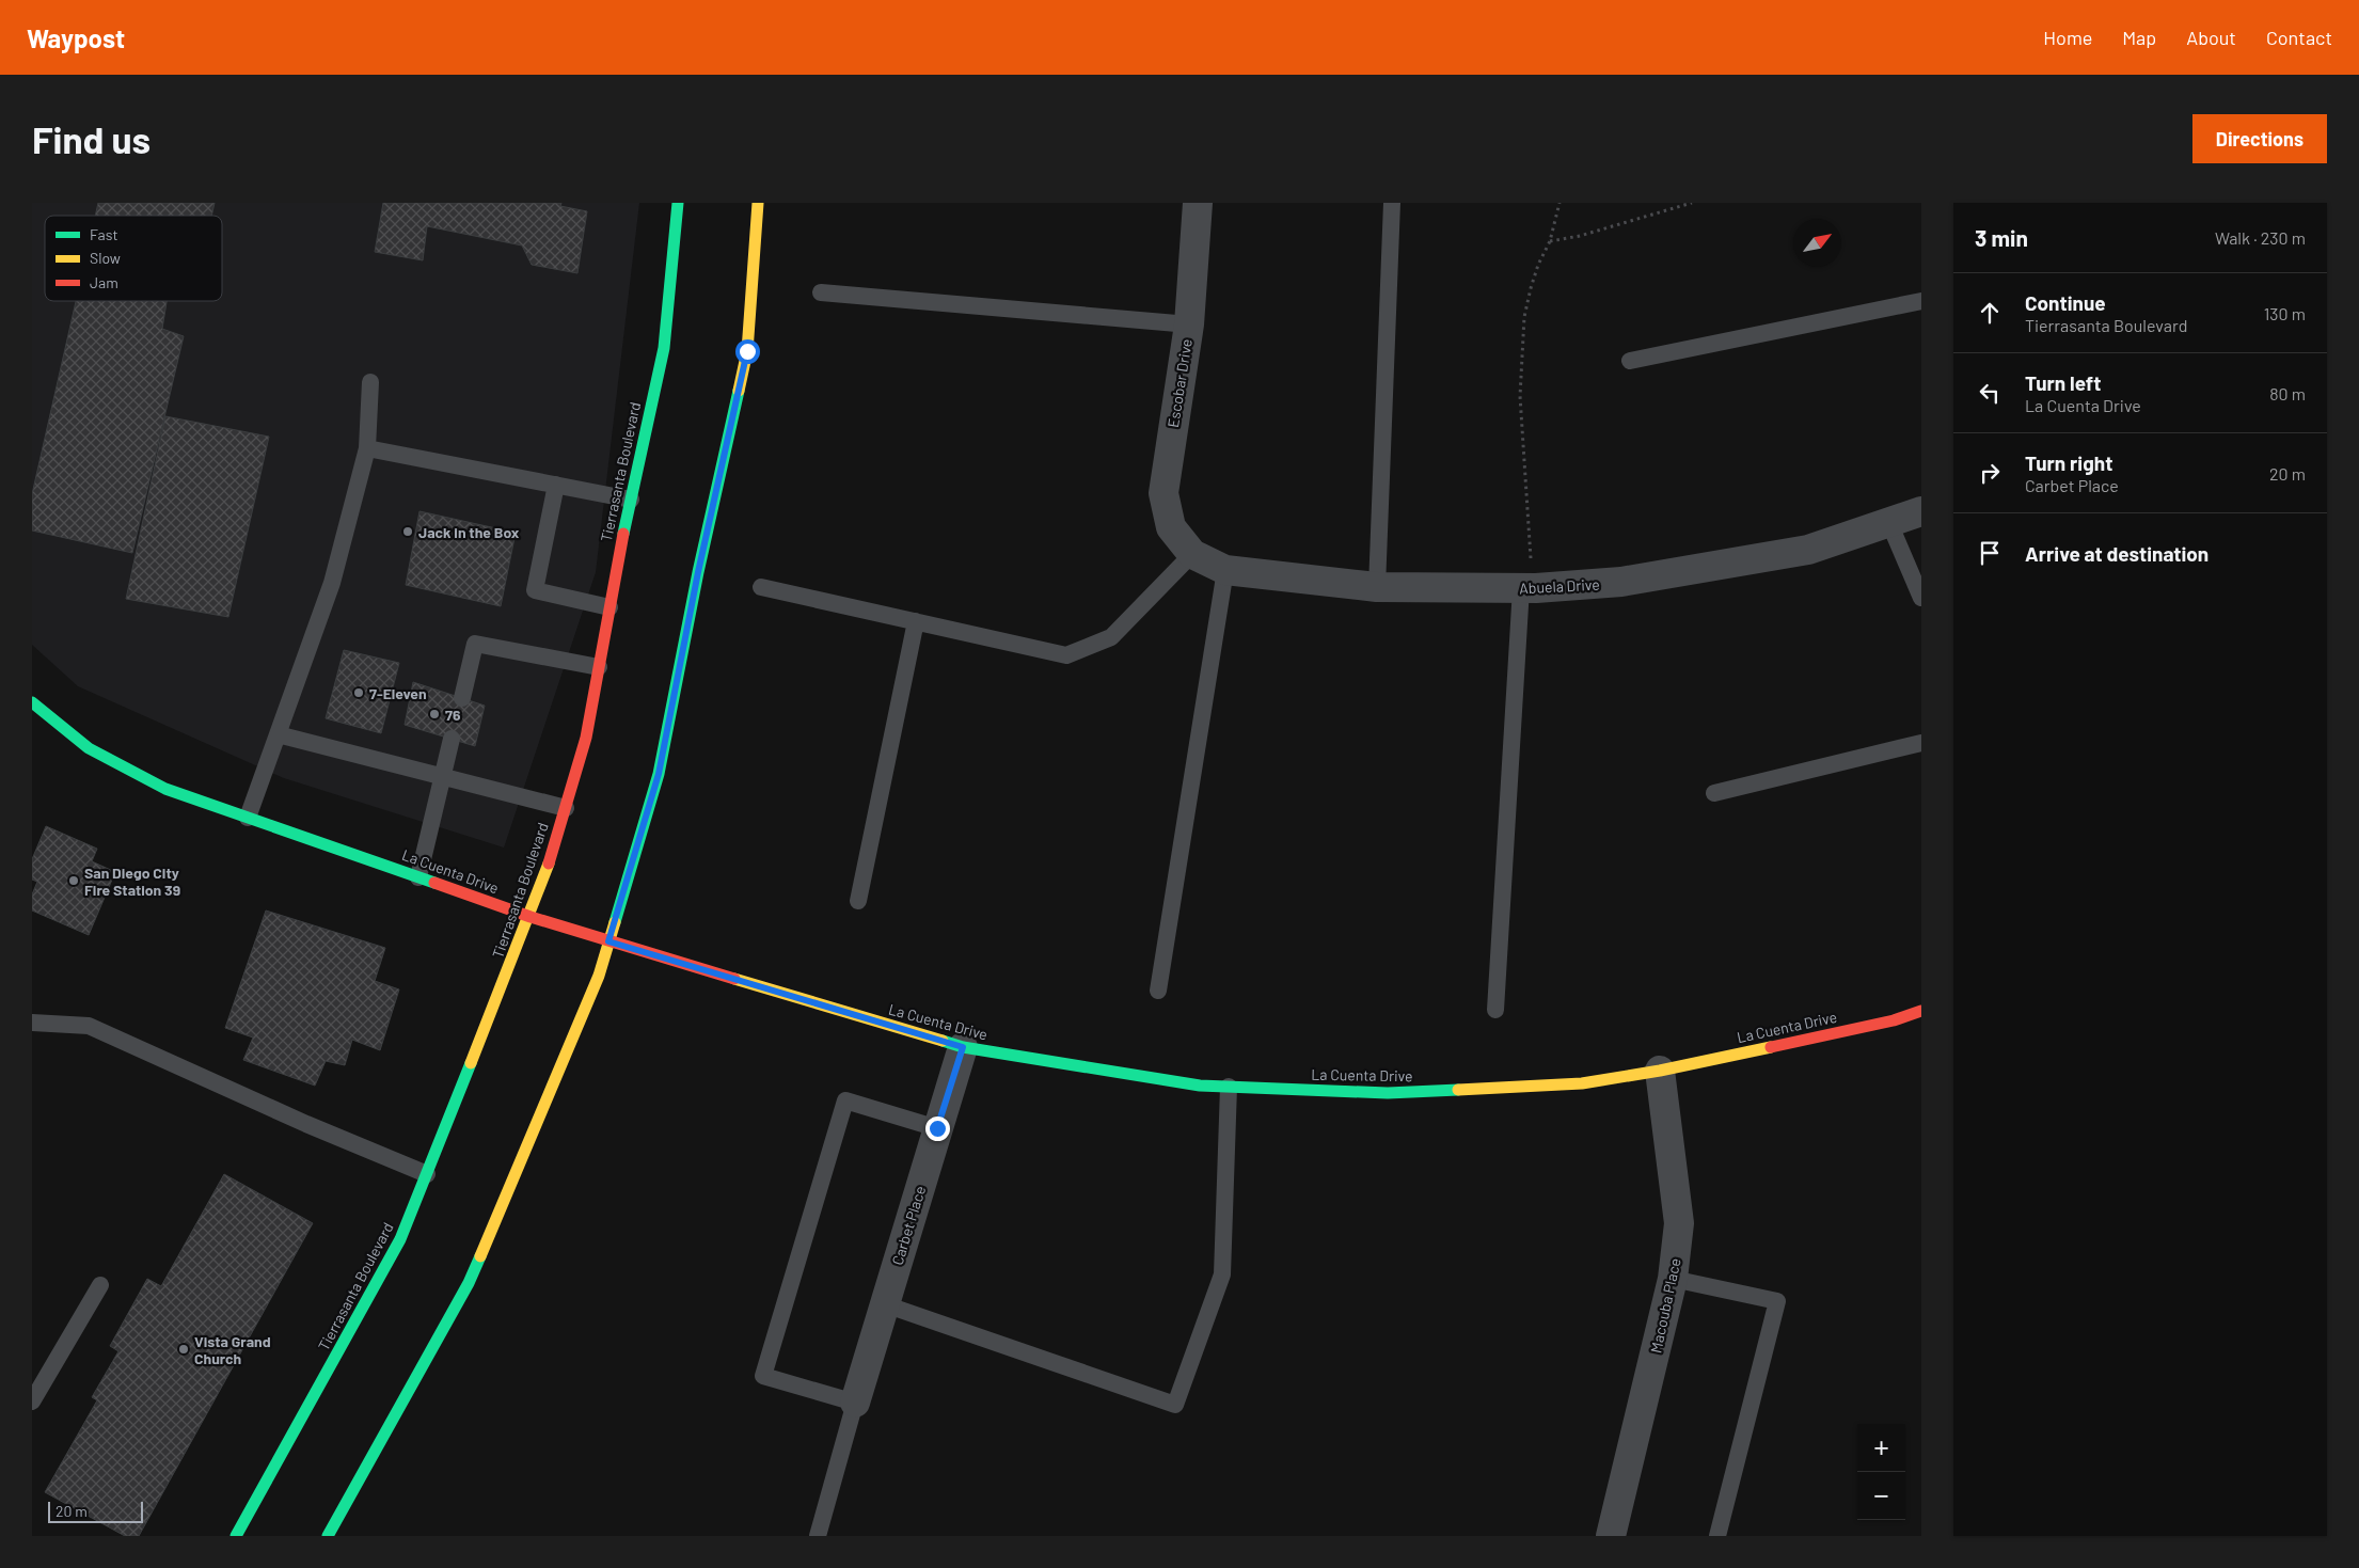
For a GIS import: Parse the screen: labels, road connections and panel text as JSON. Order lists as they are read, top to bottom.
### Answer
{
  "streets": {
    "main road": ["Tierrasanta Boulevard", "La Cuenta Drive"],
    "street": [
      "Escobar Drive",
      "Abuela Drive",
      "Carbet Place",
      "Macouba Place"
    ]
  },
  "crossings": [
    ["Escobar Drive", "Abuela Drive"],
    ["Tierrasanta Boulevard", "La Cuenta Drive"],
    ["La Cuenta Drive", "Carbet Place"],
    ["La Cuenta Drive", "Macouba Place"]
  ],
  "places": [
    "Jack in the Box",
    "7-Eleven",
    "76",
    "San Diego City Fire Station 39",
    "Vista Grand Church"
  ],
  "legend": ["Fast", "Slow", "Jam"],
  "scale_bar": "20 m",
  "north": "top right",
  "page": {
    "header": "Waypost",
    "nav": [
      "Home",
      "Map",
      "About",
      "Contact"
    ],
    "buttons": "Directions",
    "title": "Find us",
    "heading": ["3 min", "Walk · 230 m"],
    "list": [
      ["Continue", "Tierrasanta Boulevard", "130 m"],
      ["Turn left", "La Cuenta Drive", "80 m"],
      ["Turn right", "Carbet Place", "20 m"],
      "Arrive at destination"
    ],
    "map_buttons": ["+", "−"],
    "scale": "20 m"
  }
}
